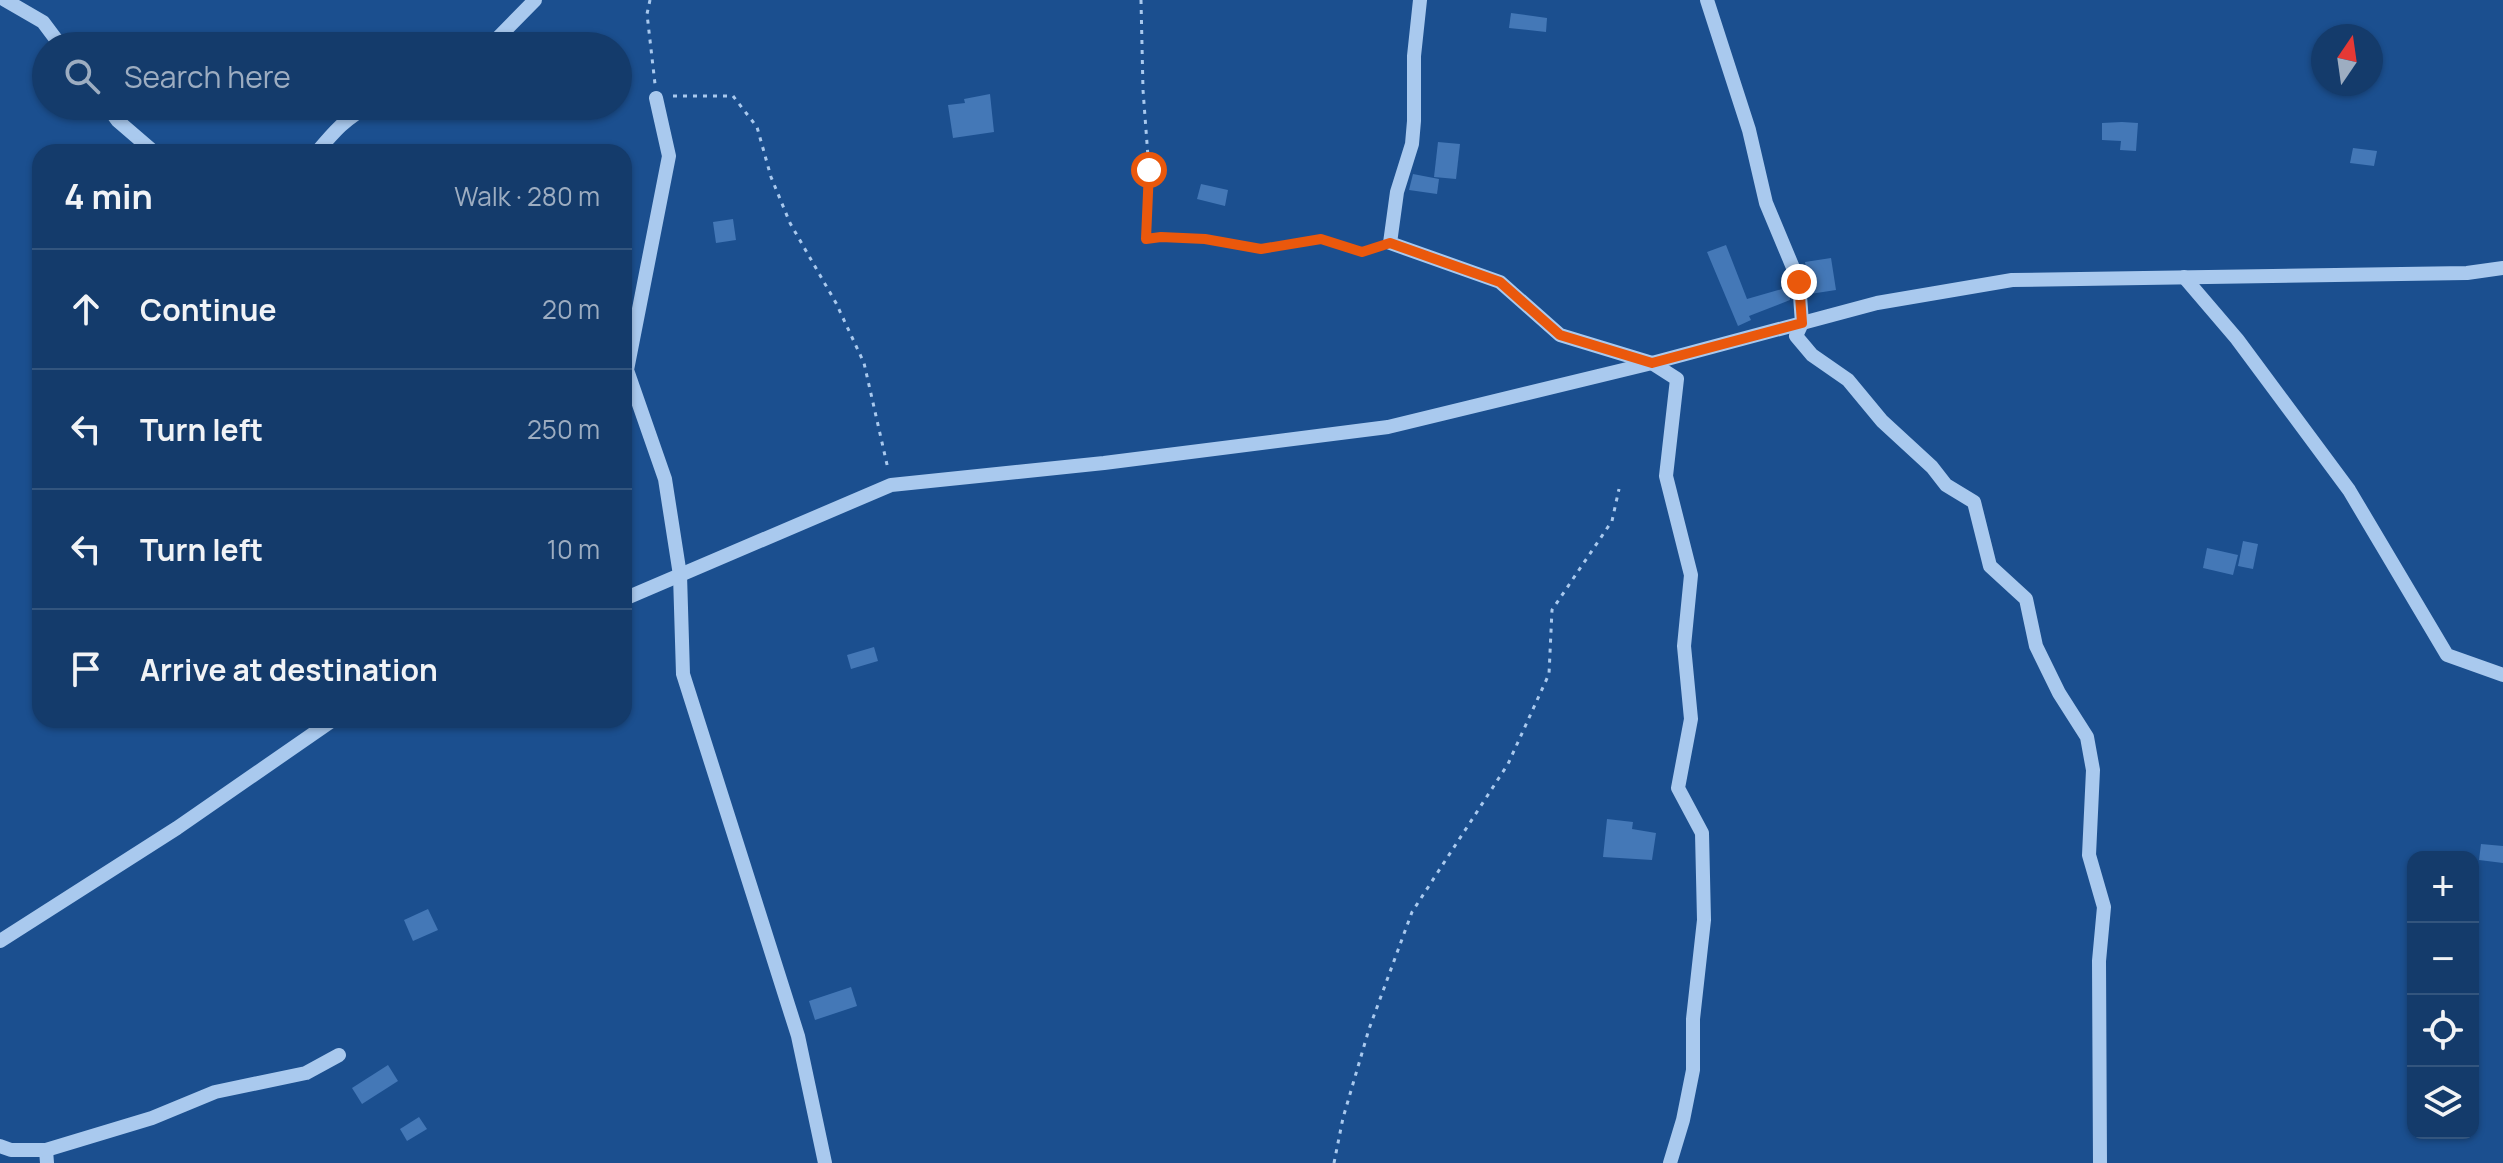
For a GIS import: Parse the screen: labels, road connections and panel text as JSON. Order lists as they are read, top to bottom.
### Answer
{
  "north": "top",
  "page": {
    "search": "Search here",
    "heading": ["4 min", "Walk · 280 m"],
    "list": [
      ["Continue", "20 m"],
      ["Turn left", "250 m"],
      ["Turn left", "10 m"],
      "Arrive at destination"
    ],
    "map_buttons": ["+", "−"]
  }
}
